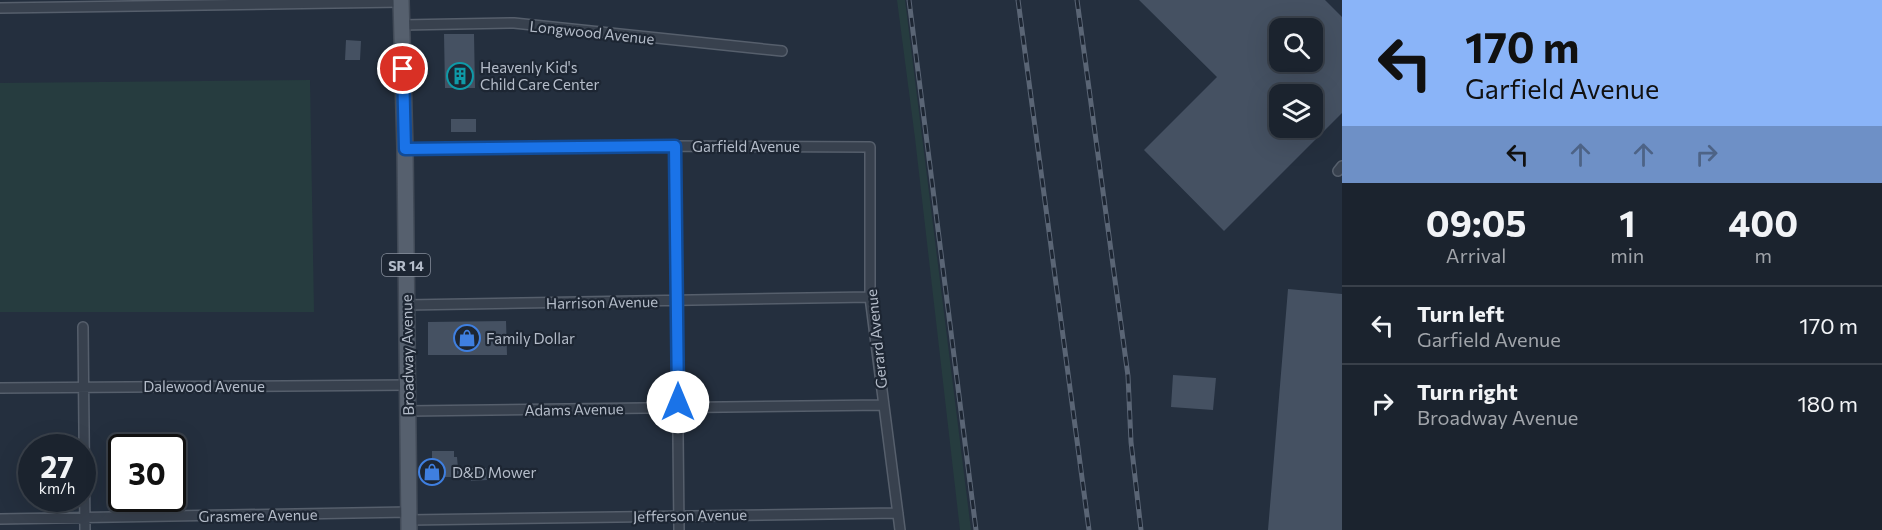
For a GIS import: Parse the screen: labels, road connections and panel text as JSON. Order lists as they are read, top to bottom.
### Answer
{
  "streets": {
    "main road": ["SR 14", "Broadway Avenue"],
    "street": [
      "Longwood Avenue",
      "Garfield Avenue",
      "Harrison Avenue",
      "Gerard Avenue",
      "Dalewood Avenue",
      "Adams Avenue",
      "Grasmere Avenue",
      "Jefferson Avenue"
    ]
  },
  "crossings": [
    ["Longwood Avenue", "Broadway Avenue"],
    ["Garfield Avenue", "Gerard Avenue"],
    ["Garfield Avenue", "Broadway Avenue"],
    ["Harrison Avenue", "Gerard Avenue"],
    ["Harrison Avenue", "Broadway Avenue"],
    ["Gerard Avenue", "Adams Avenue"],
    ["Gerard Avenue", "Jefferson Avenue"],
    ["Broadway Avenue", "Dalewood Avenue"],
    ["Broadway Avenue", "Adams Avenue"],
    ["Broadway Avenue", "Grasmere Avenue"],
    ["Broadway Avenue", "Jefferson Avenue"],
    ["Grasmere Avenue", "Jefferson Avenue"]
  ],
  "places": {
    "building": ["Heavenly Kid's Child Care Center"],
    "shop": ["Family Dollar", "D&D Mower"]
  },
  "page": {
    "turn": ["170 m", "Garfield Avenue"],
    "eta": [
      "09:05",
      "Arrival",
      "1",
      "min",
      "400",
      "m"
    ],
    "list": [
      {
        "name": "Turn left",
        "note": "Garfield Avenue",
        "value": "170 m"
      },
      {
        "name": "Turn right",
        "note": "Broadway Avenue",
        "value": "180 m"
      }
    ],
    "speed": "27 km/h",
    "limit": "30"
  }
}
